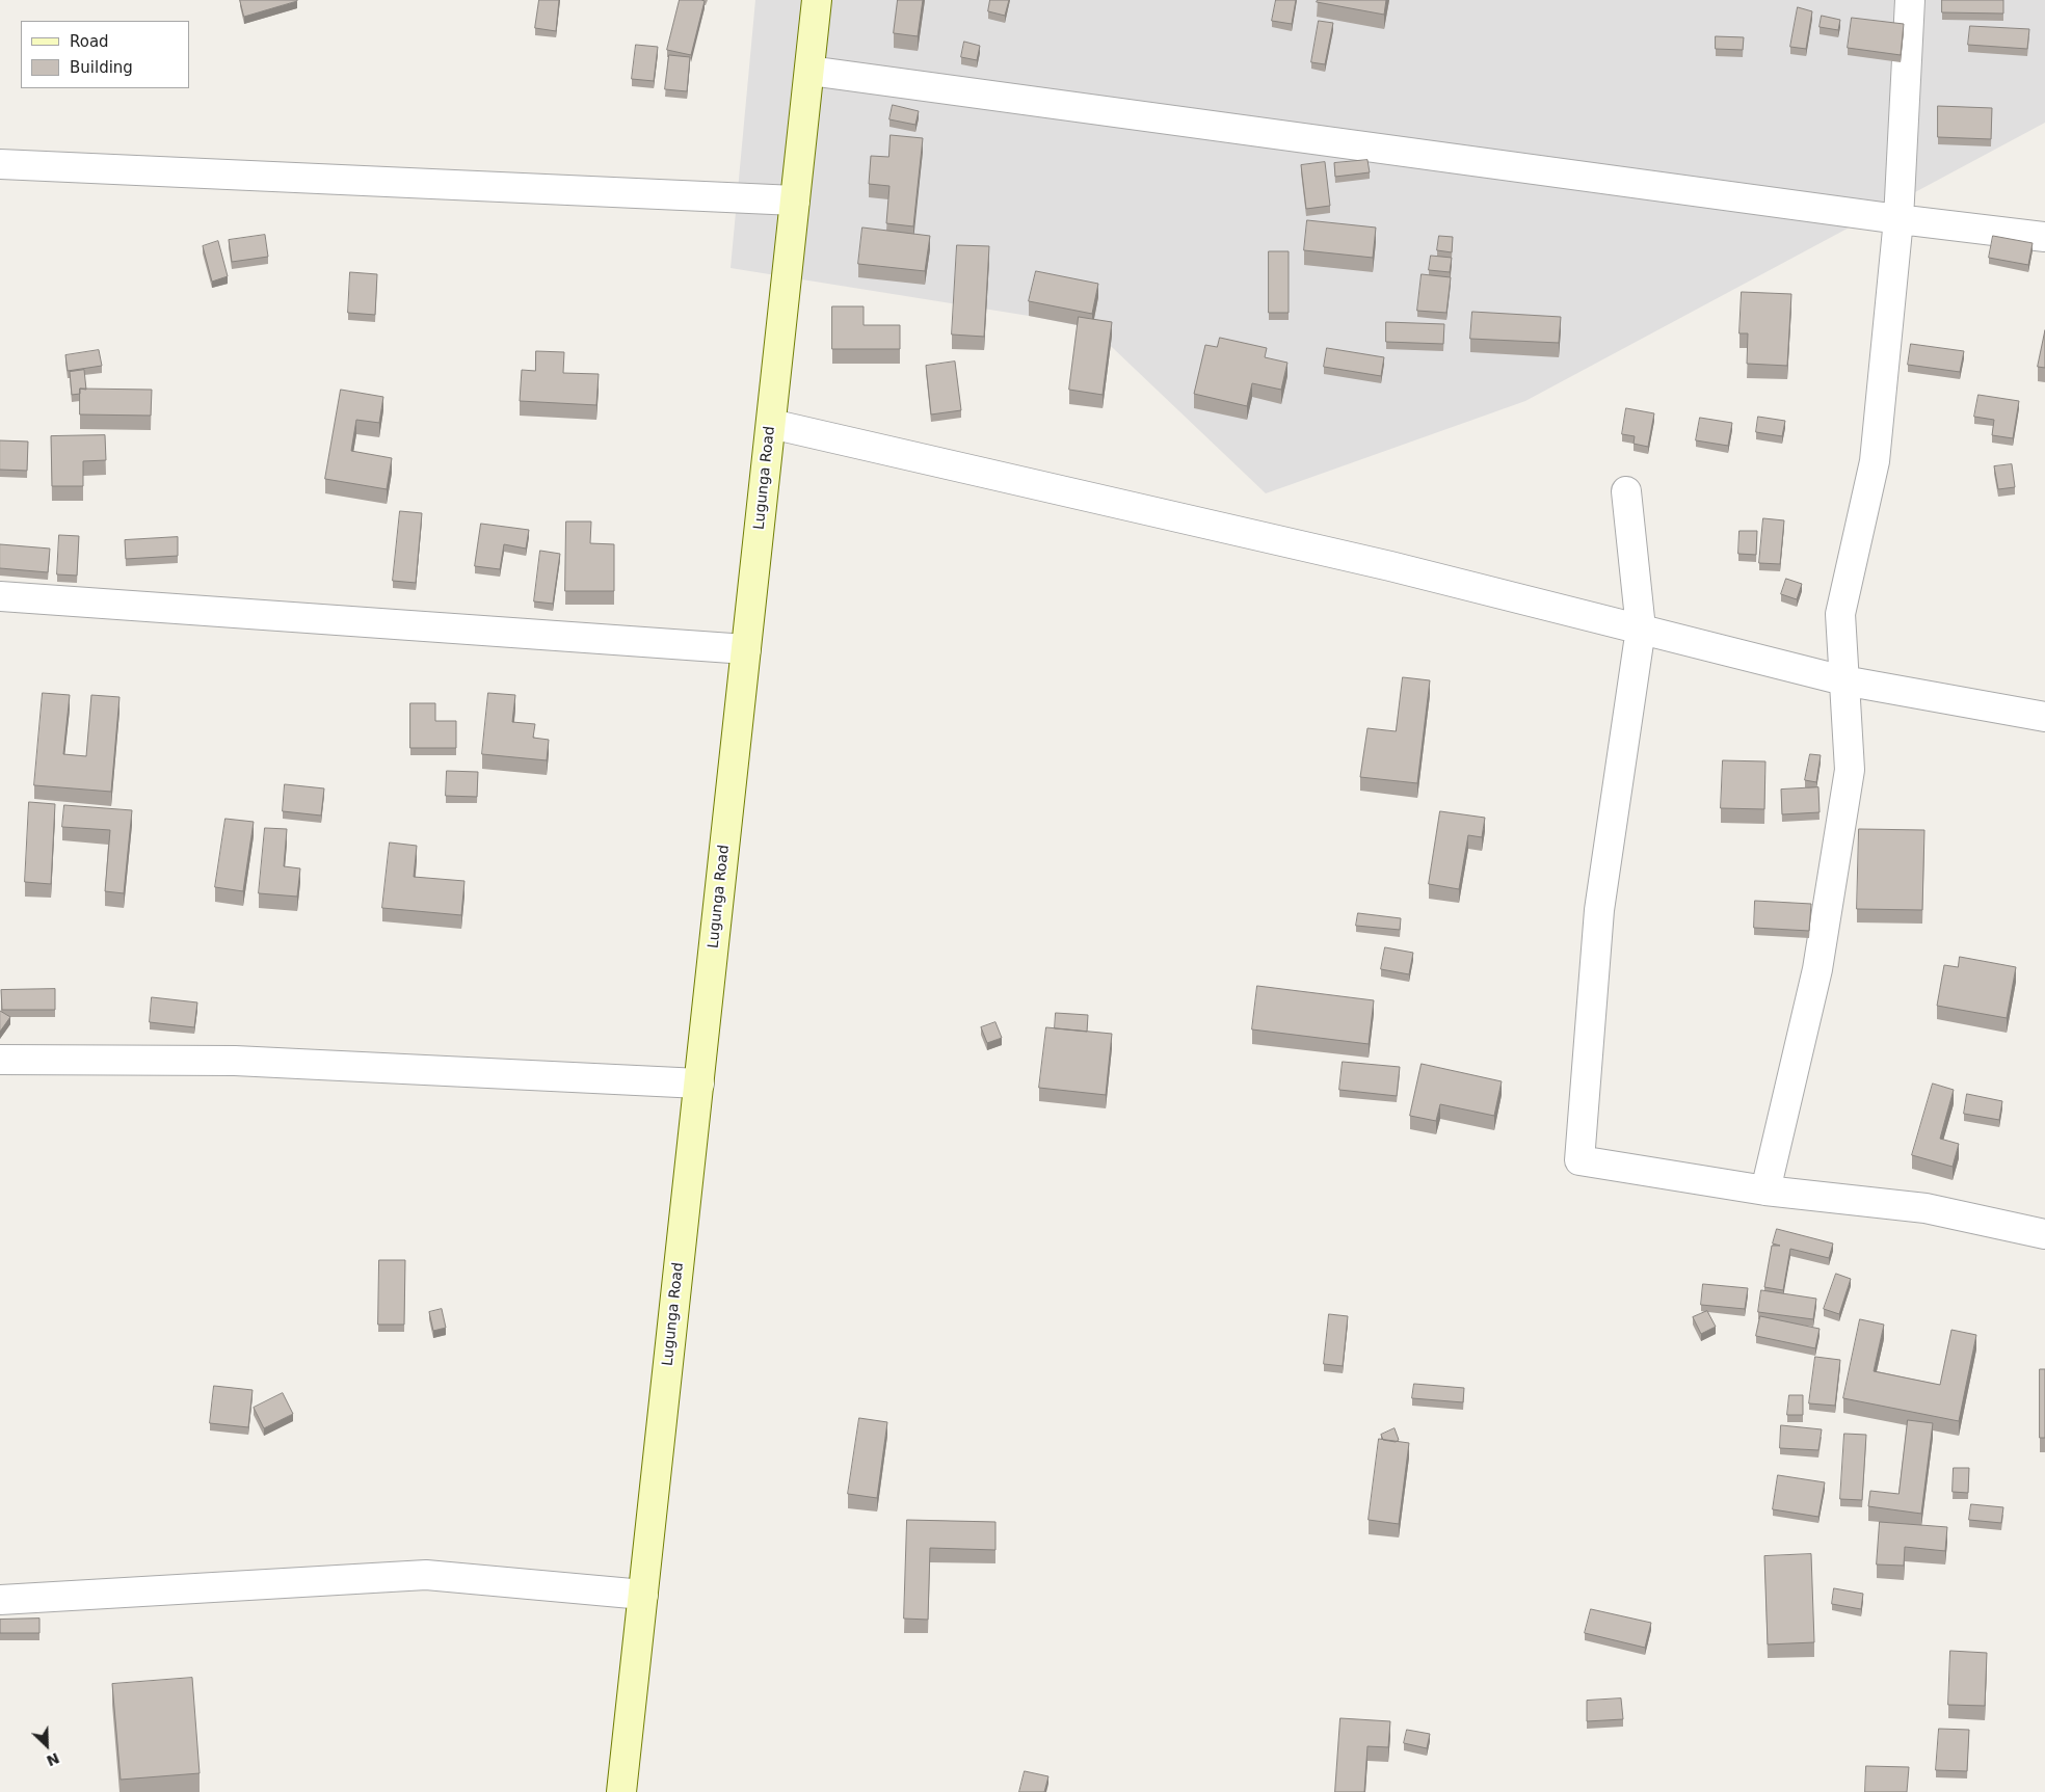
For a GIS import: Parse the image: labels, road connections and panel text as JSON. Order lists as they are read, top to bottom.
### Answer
{
  "streets": {
    "street": ["Lugunga Road"]
  },
  "legend": ["Road", "Building"],
  "north": "bottom right"
}
